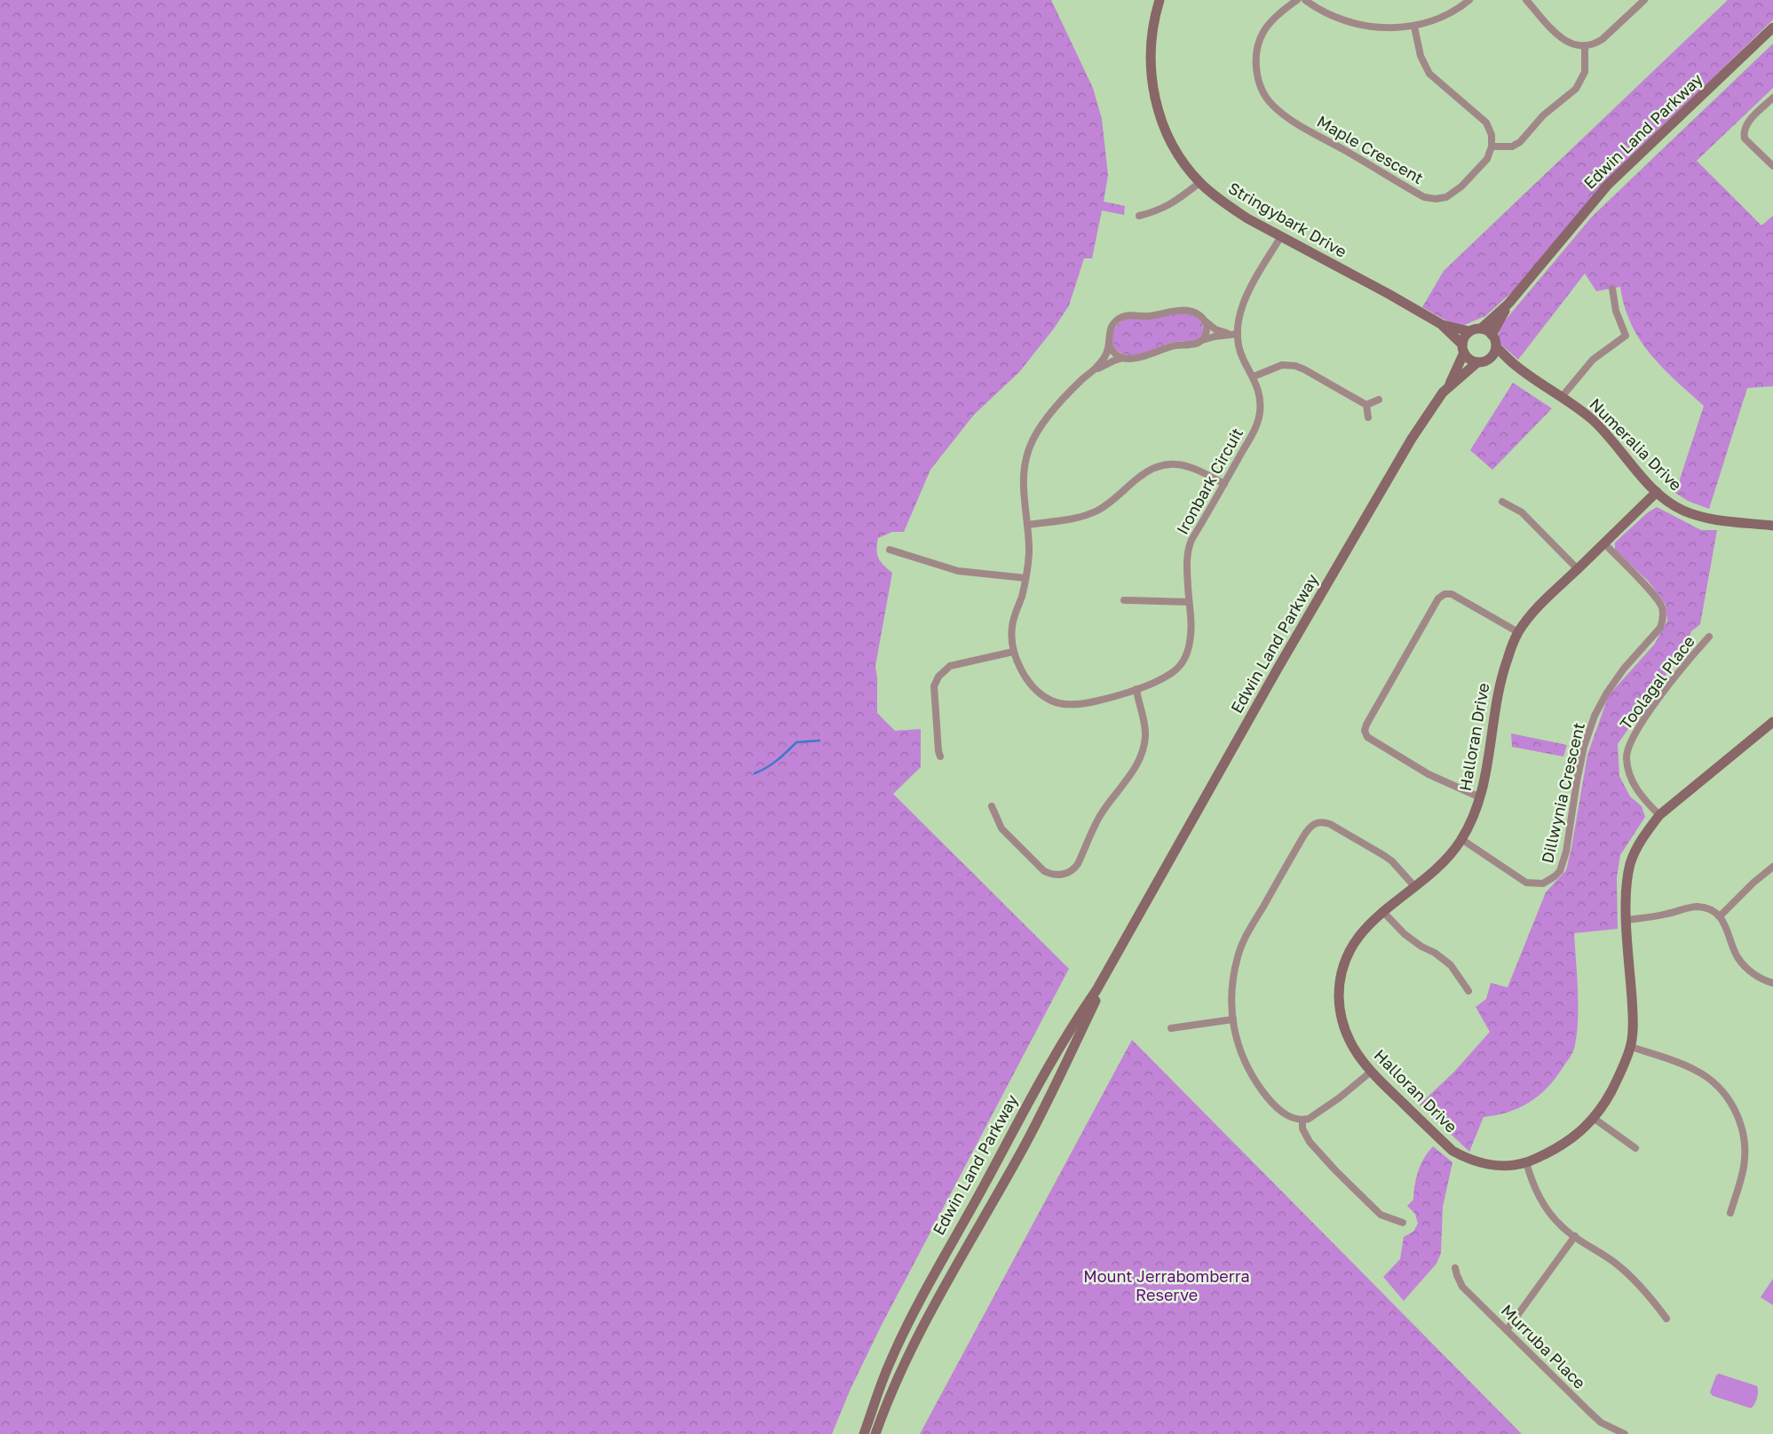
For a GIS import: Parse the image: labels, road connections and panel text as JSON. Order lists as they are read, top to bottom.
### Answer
{
  "streets": {
    "main road": [
      "Edwin Land Parkway",
      "Stringybark Drive",
      "Numeralia Drive",
      "Halloran Drive"
    ],
    "street": [
      "Maple Crescent",
      "Ironbark Circuit",
      "Toolagal Place",
      "Dillwynia Crescent",
      "Murruba Place"
    ]
  },
  "crossings": [
    ["Edwin Land Parkway", "Stringybark Drive"],
    ["Edwin Land Parkway", "Numeralia Drive"],
    ["Stringybark Drive", "Numeralia Drive"],
    ["Stringybark Drive", "Ironbark Circuit"],
    ["Numeralia Drive", "Halloran Drive"],
    ["Toolagal Place", "Halloran Drive"],
    ["Halloran Drive", "Dillwynia Crescent"]
  ],
  "parks": ["Mount Jerrabomberra Reserve"]
}
